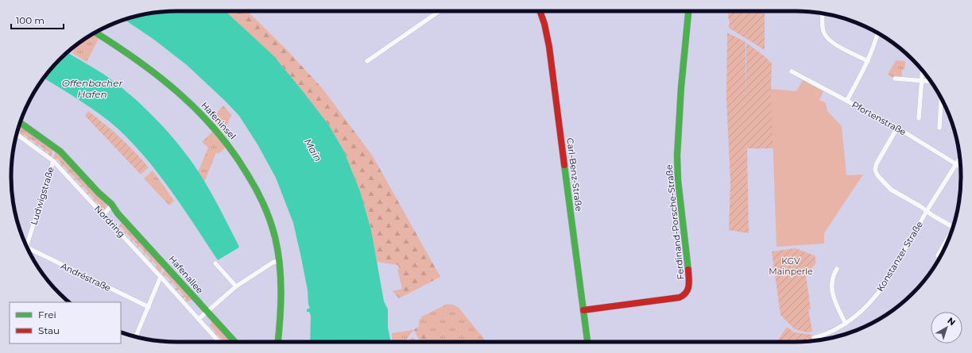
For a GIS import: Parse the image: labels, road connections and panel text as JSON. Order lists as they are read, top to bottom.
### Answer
{
  "streets": {
    "street": [
      "Pfortenstraße",
      "Hafeninsel",
      "Carl-Benz-Straße",
      "Ludwigstraße",
      "Nordring",
      "Ferdinand-Porsche-Straße",
      "Konstanzer Straße",
      "Hafenallee",
      "Andréstraße"
    ]
  },
  "crossings": [
    ["Pfortenstraße", "Konstanzer Straße"],
    ["Carl-Benz-Straße", "Ferdinand-Porsche-Straße"],
    ["Ludwigstraße", "Nordring"]
  ],
  "water": ["Offenbacher Hafen", "Main"],
  "parks": ["KGV Mainperle"],
  "legend": ["Frei", "Stau"],
  "scale_bar": "100 m",
  "north": "top right"
}
